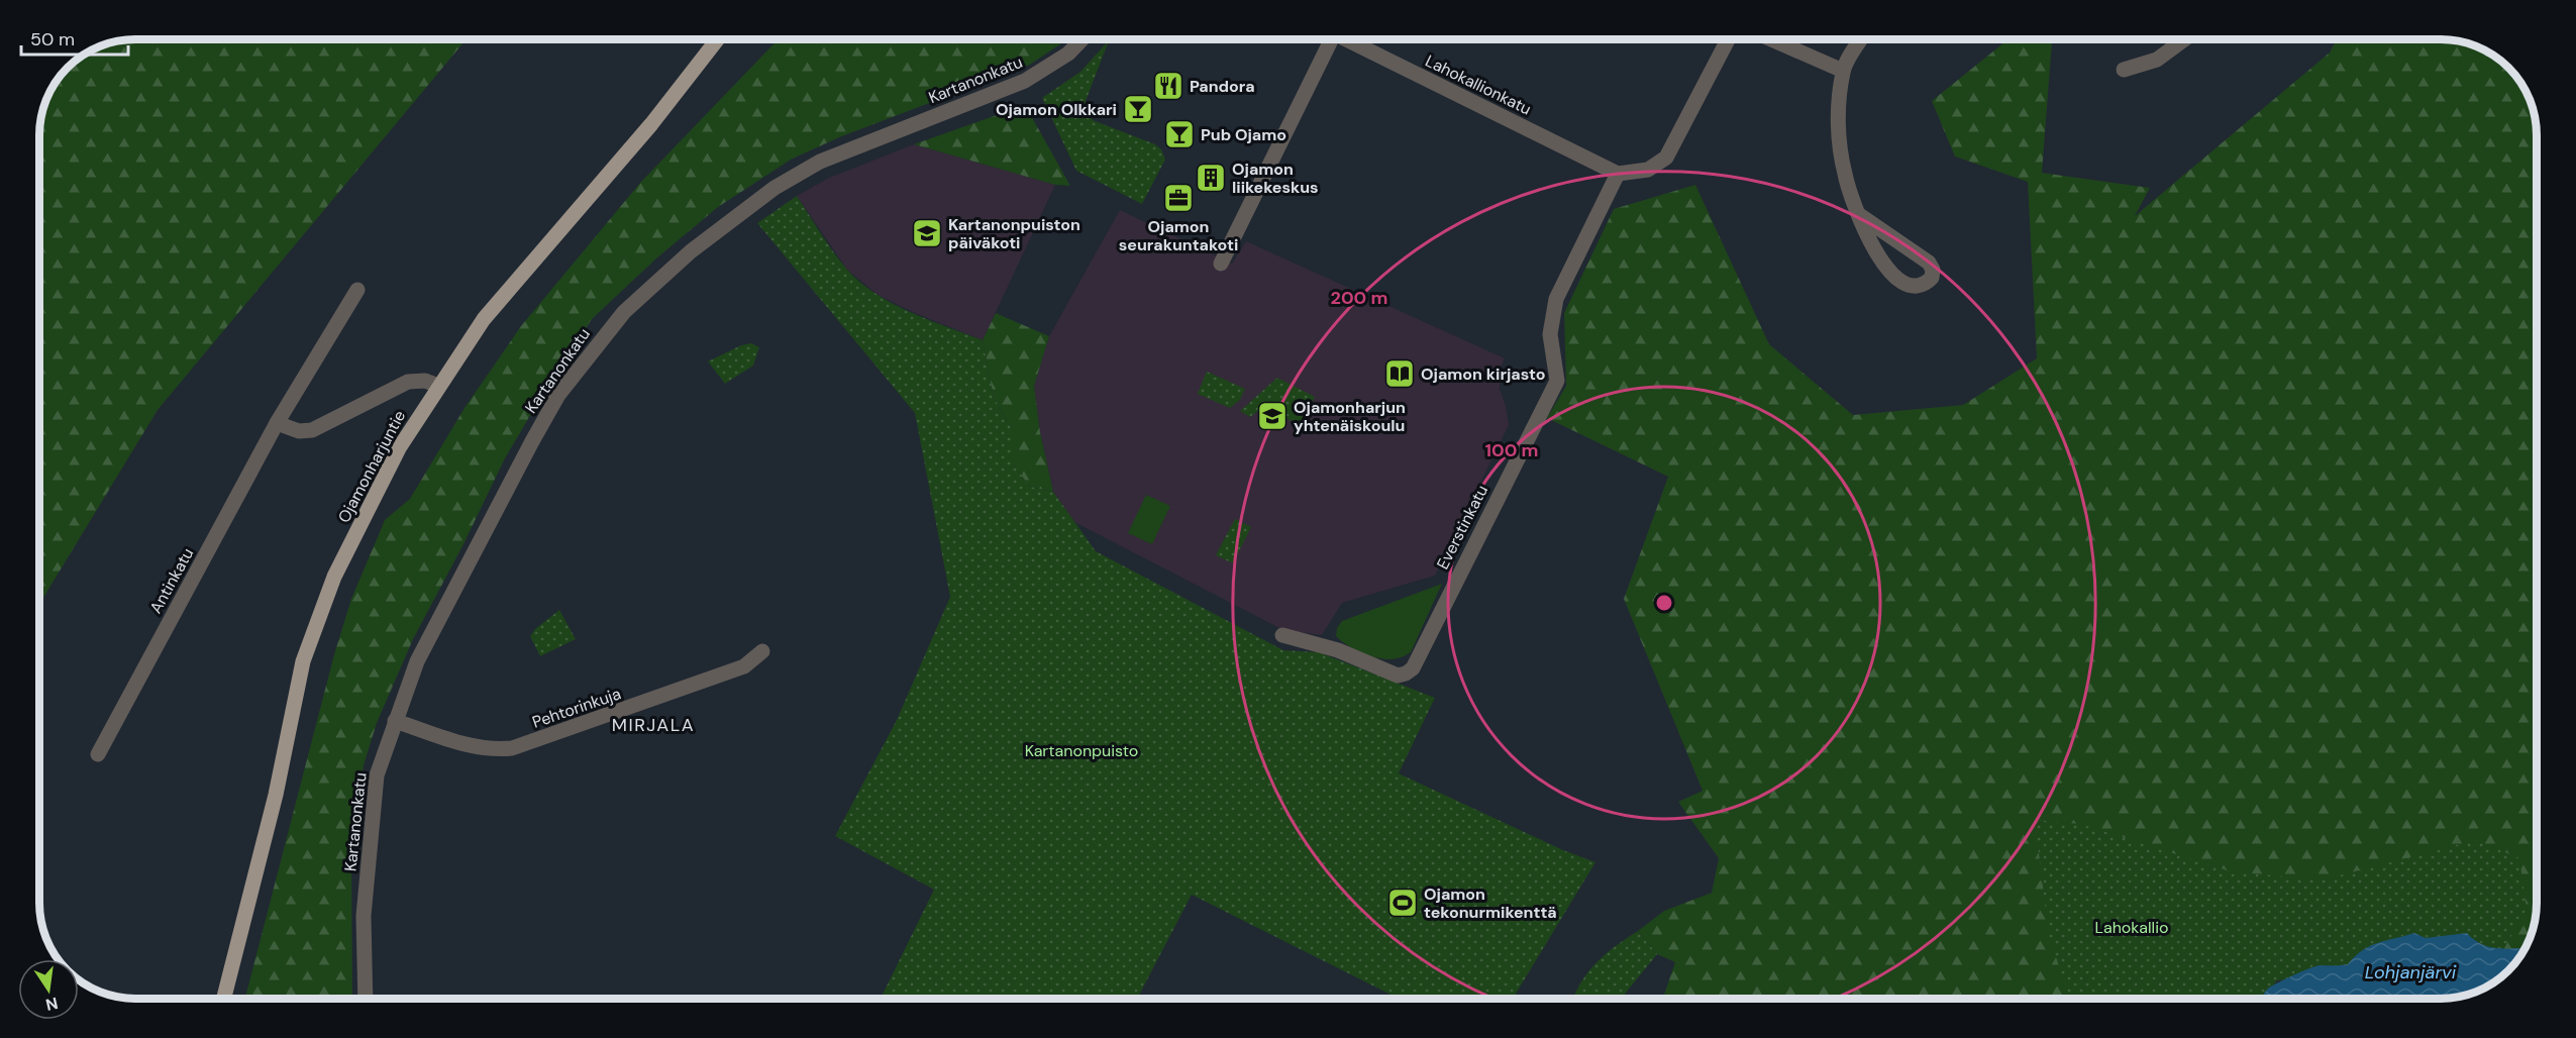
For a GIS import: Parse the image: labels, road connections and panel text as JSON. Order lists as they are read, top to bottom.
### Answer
{
  "streets": {
    "main road": ["Ojamonharjuntie"],
    "street": [
      "Kartanonkatu",
      "Lahokallionkatu",
      "Everstinkatu",
      "Antinkatu",
      "Pehtorinkuja"
    ]
  },
  "crossings": [
    ["Kartanonkatu", "Pehtorinkuja"],
    ["Lahokallionkatu", "Everstinkatu"]
  ],
  "districts": ["MIRJALA"],
  "water": ["Lohjanjärvi"],
  "parks": ["Kartanonpuisto", "Lahokallio"],
  "places": {
    "restaurant": ["Pandora"],
    "bar": ["Ojamon Olkkari", "Pub Ojamo"],
    "building": ["Ojamon liikekeskus"],
    "office": ["Ojamon seurakuntakoti"],
    "school or university": ["Kartanonpuiston päiväkoti", "Ojamonharjun yhtenäiskoulu"],
    "library": ["Ojamon kirjasto"],
    "sports": ["Ojamon tekonurmikenttä"]
  },
  "scale_bar": "50 m",
  "north": "bottom",
  "rings": ["200 m", "100 m"]
}
